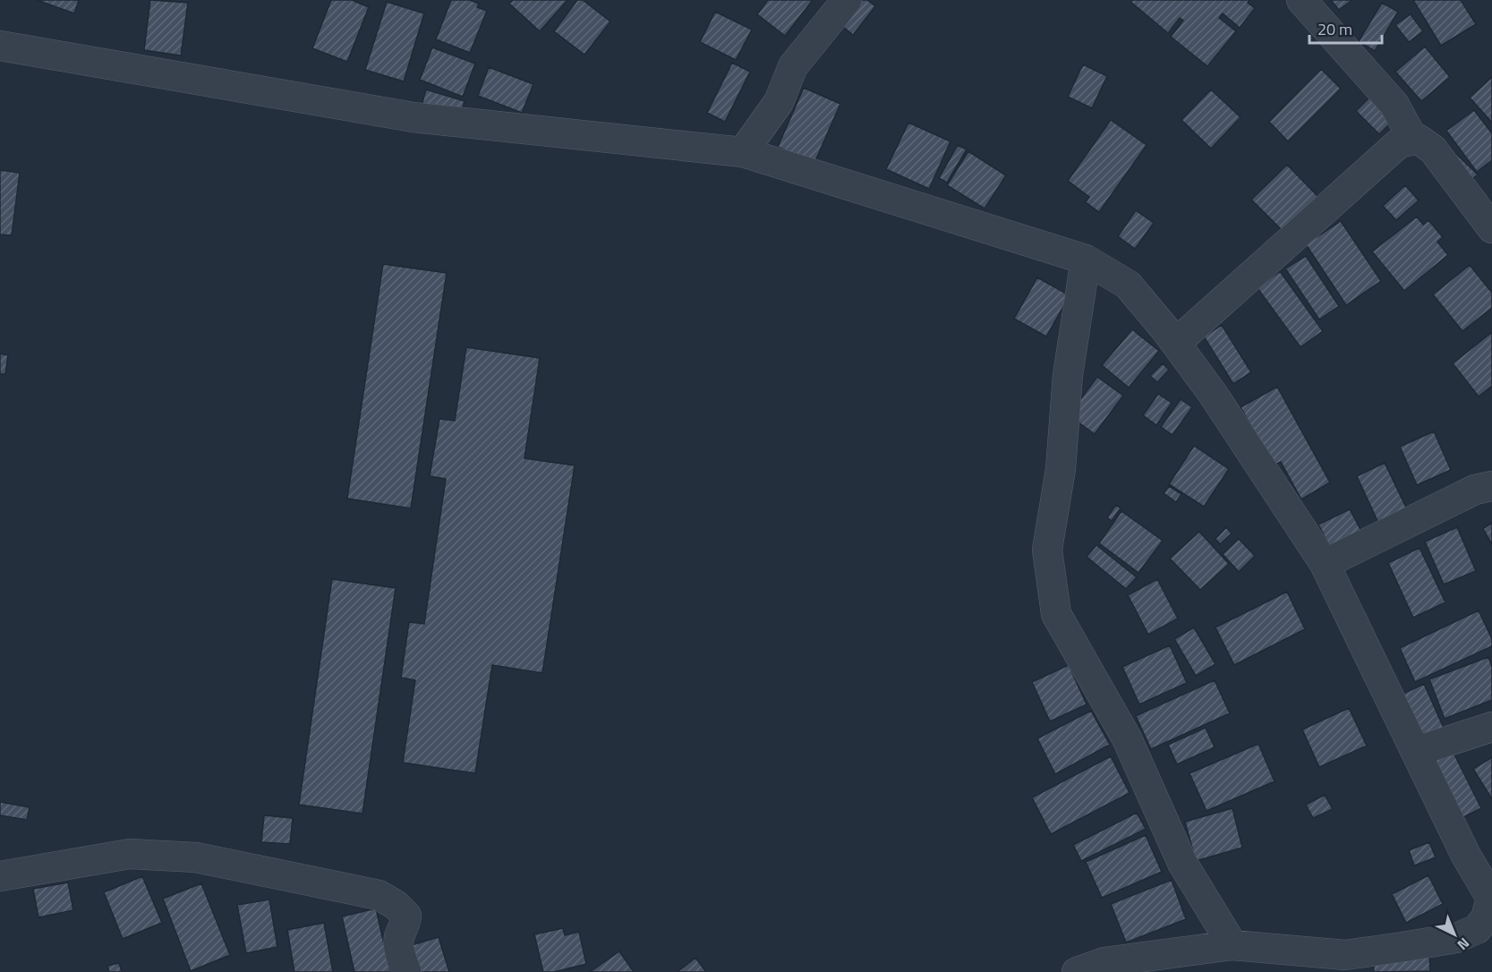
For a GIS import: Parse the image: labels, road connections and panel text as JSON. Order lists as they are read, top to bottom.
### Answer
{
  "scale_bar": "20 m",
  "north": "bottom right"
}
